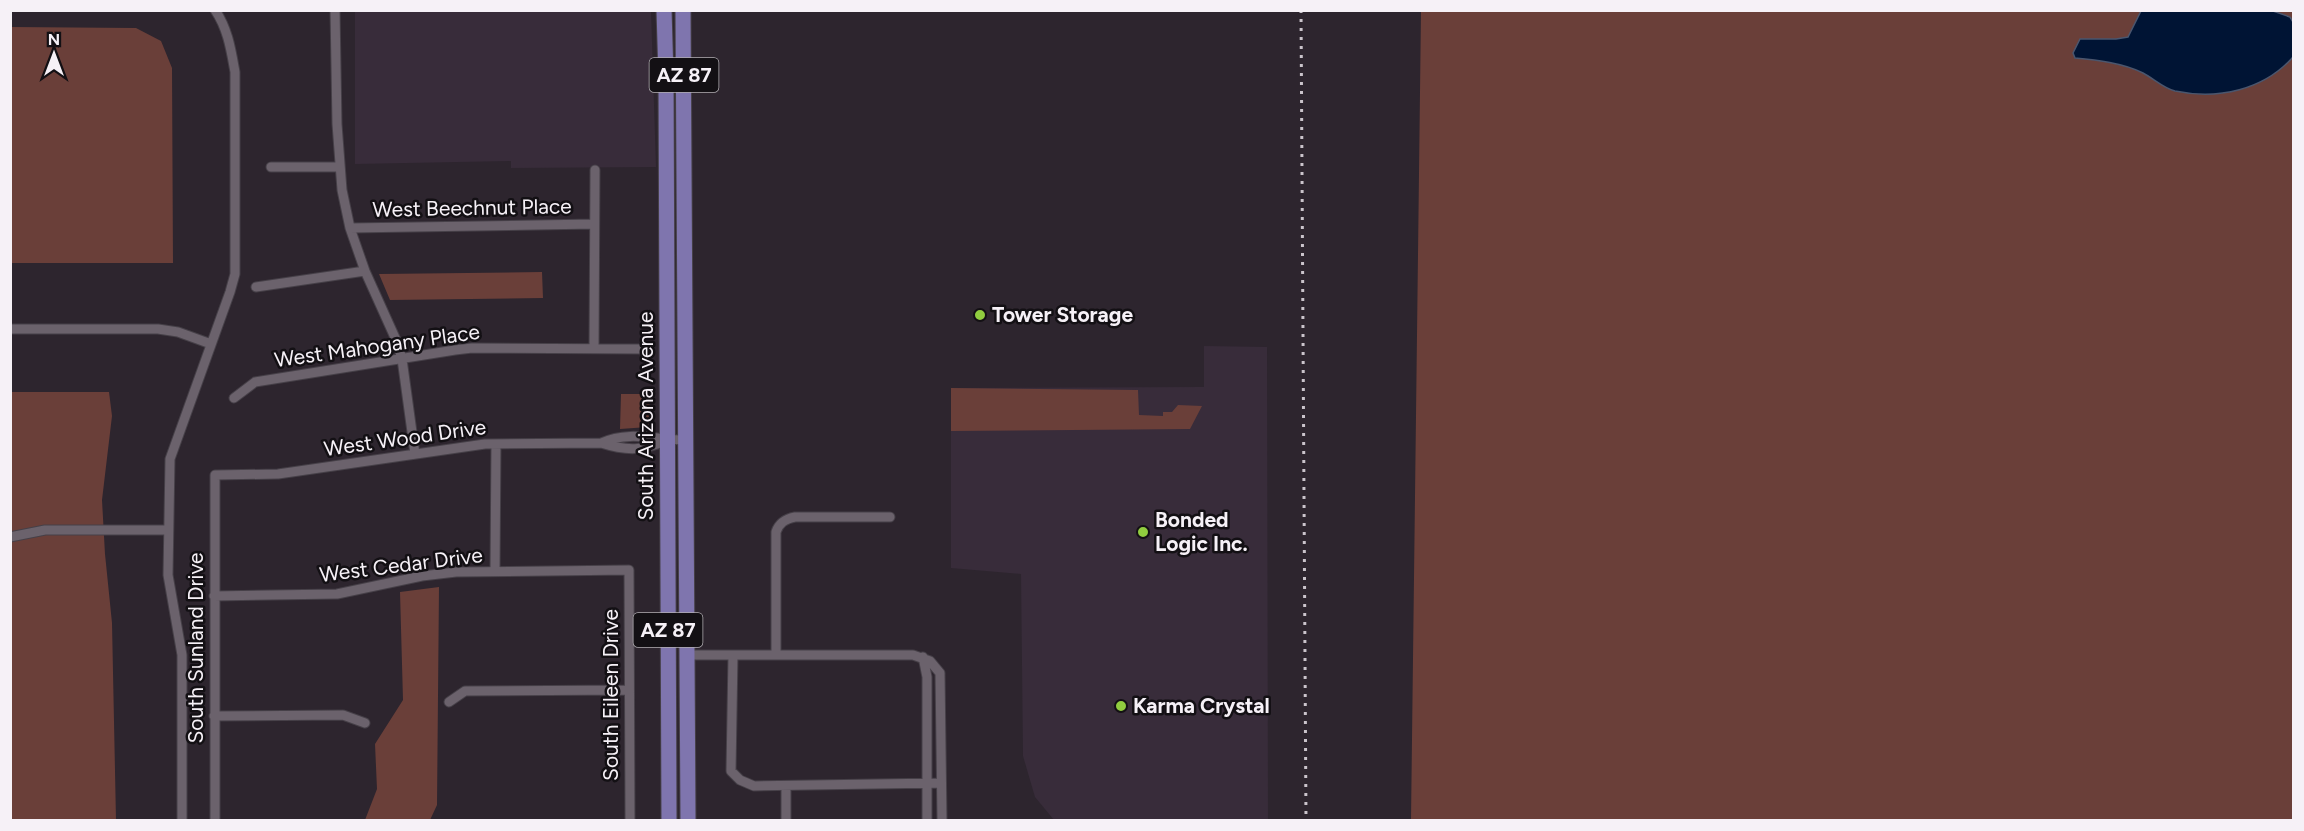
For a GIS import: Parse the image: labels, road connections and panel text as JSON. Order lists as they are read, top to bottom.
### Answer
{
  "streets": {
    "main road": ["AZ 87", "South Arizona Avenue"],
    "street": [
      "West Beechnut Place",
      "West Mahogany Place",
      "West Wood Drive",
      "West Cedar Drive",
      "South Sunland Drive",
      "South Eileen Drive"
    ]
  },
  "crossings": [
    ["South Arizona Avenue", "West Wood Drive"],
    ["West Wood Drive", "South Sunland Drive"],
    ["West Cedar Drive", "South Sunland Drive"],
    ["West Cedar Drive", "South Eileen Drive"]
  ],
  "places": ["Tower Storage", "Bonded Logic Inc.", "Karma Crystal"],
  "north": "top"
}
